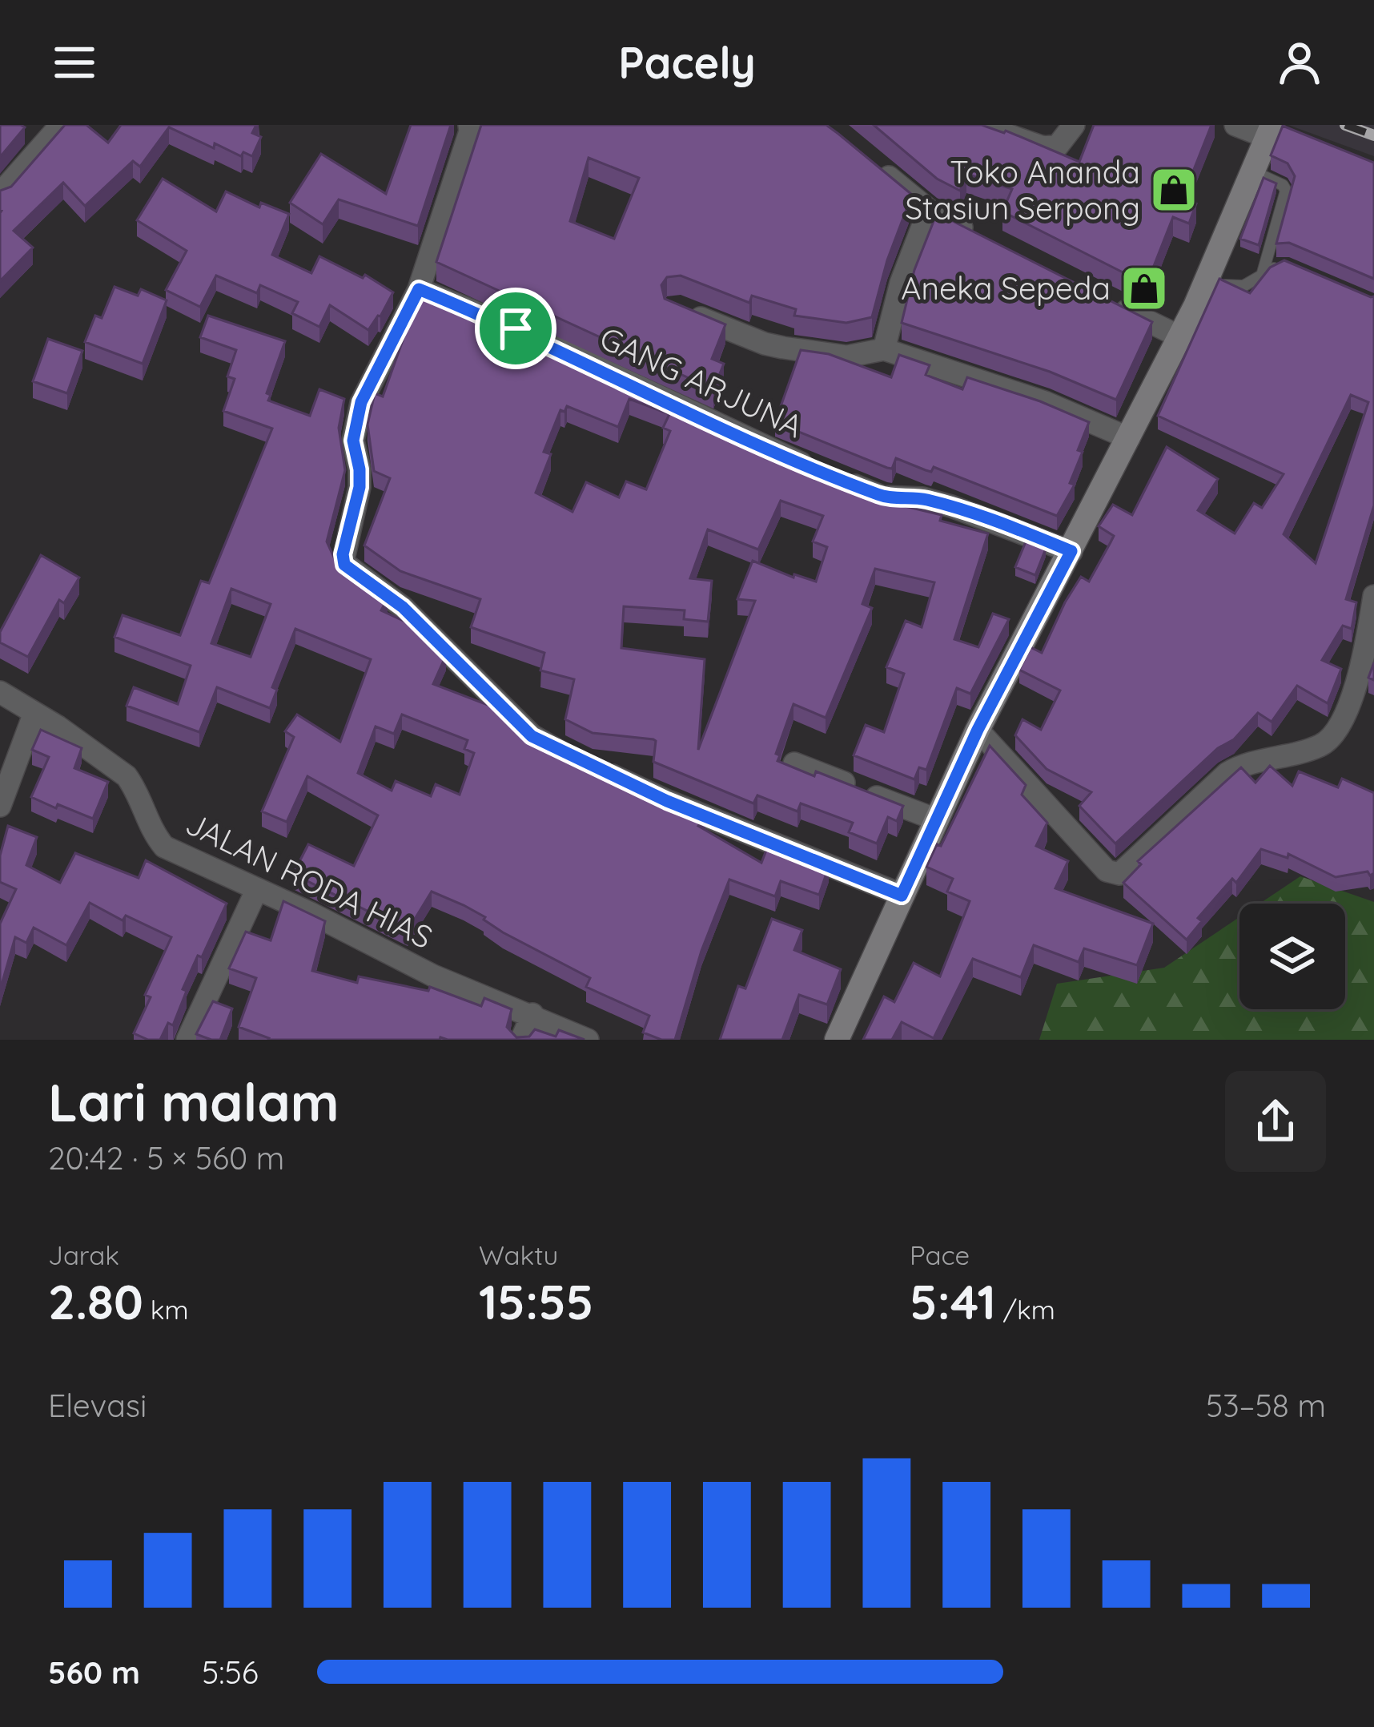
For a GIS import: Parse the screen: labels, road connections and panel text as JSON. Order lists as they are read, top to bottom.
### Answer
{
  "streets": {
    "street": ["GANG ARJUNA", "JALAN RODA HIAS"]
  },
  "places": {
    "shop": ["Toko Ananda Stasiun Serpong", "Aneka Sepeda"]
  },
  "page": {
    "header": "Pacely",
    "heading": ["Lari malam", "20:42 · 5 × 560 m"],
    "stats": [
      ["Jarak", "2.80 km"],
      ["Waktu", "15:55"],
      ["Pace", "5:41 /km"]
    ],
    "chart": ["Elevasi", "53–58 m"],
    "list": [
      {
        "name": "560 m",
        "note": "5:56"
      }
    ]
  }
}
